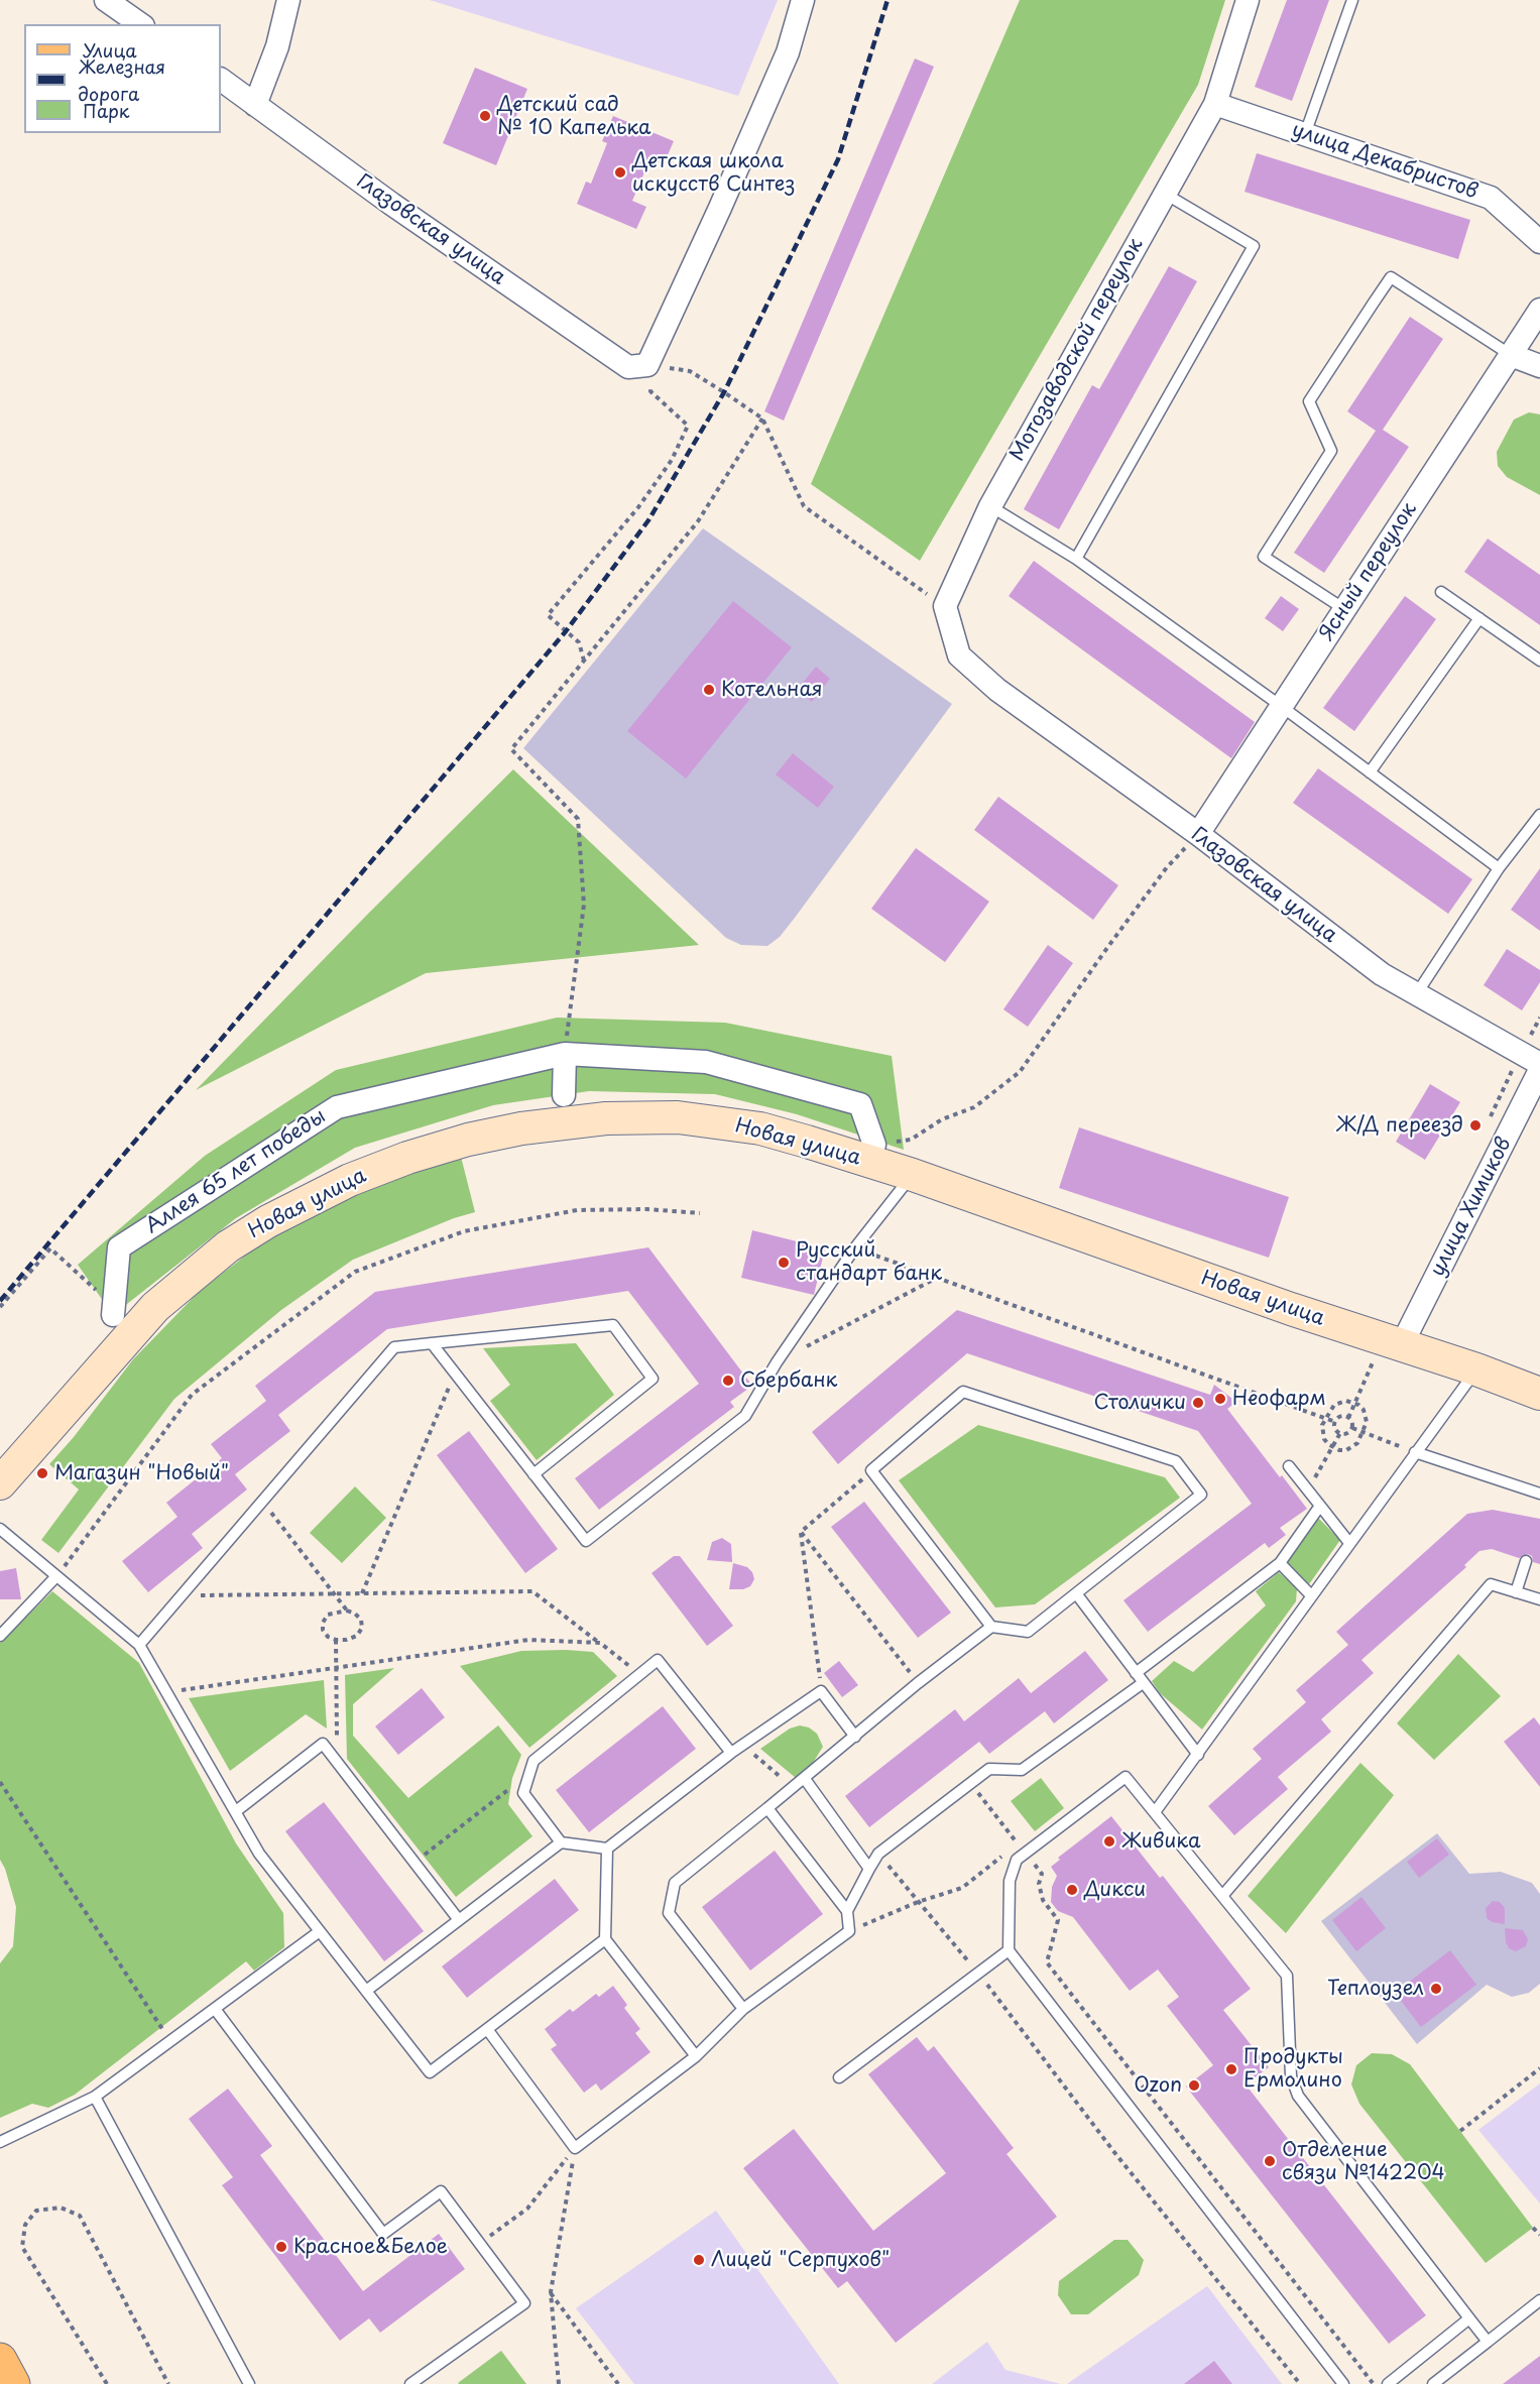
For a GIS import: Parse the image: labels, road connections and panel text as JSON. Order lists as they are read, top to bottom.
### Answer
{
  "streets": {
    "street": [
      "улица Декабристов",
      "Глазовская улица",
      "Мотозаводской переулок",
      "Ясный переулок",
      "Новая улица",
      "Аллея 65 лет победы",
      "улица Химиков"
    ]
  },
  "crossings": [
    ["улица Декабристов", "Мотозаводской переулок"],
    ["Глазовская улица", "Мотозаводской переулок"],
    ["Глазовская улица", "Ясный переулок"],
    ["Новая улица", "улица Химиков"]
  ],
  "places": [
    "Детский сад № 10 Капелька",
    "Детская школа искусств Синтез",
    "Котельная",
    "Ж/Д переезд",
    "Русский стандарт банк",
    "Сбербанк",
    "Неофарм",
    "Столички",
    "Магазин \"Новый\"",
    "Живика",
    "Дикси",
    "Теплоузел",
    "Продукты Ермолино",
    "Ozon",
    "Отделение связи №142204",
    "Красное&Белое",
    "Лицей \"Серпухов\""
  ],
  "legend": ["Улица", "Железная дорога", "Парк"]
}
